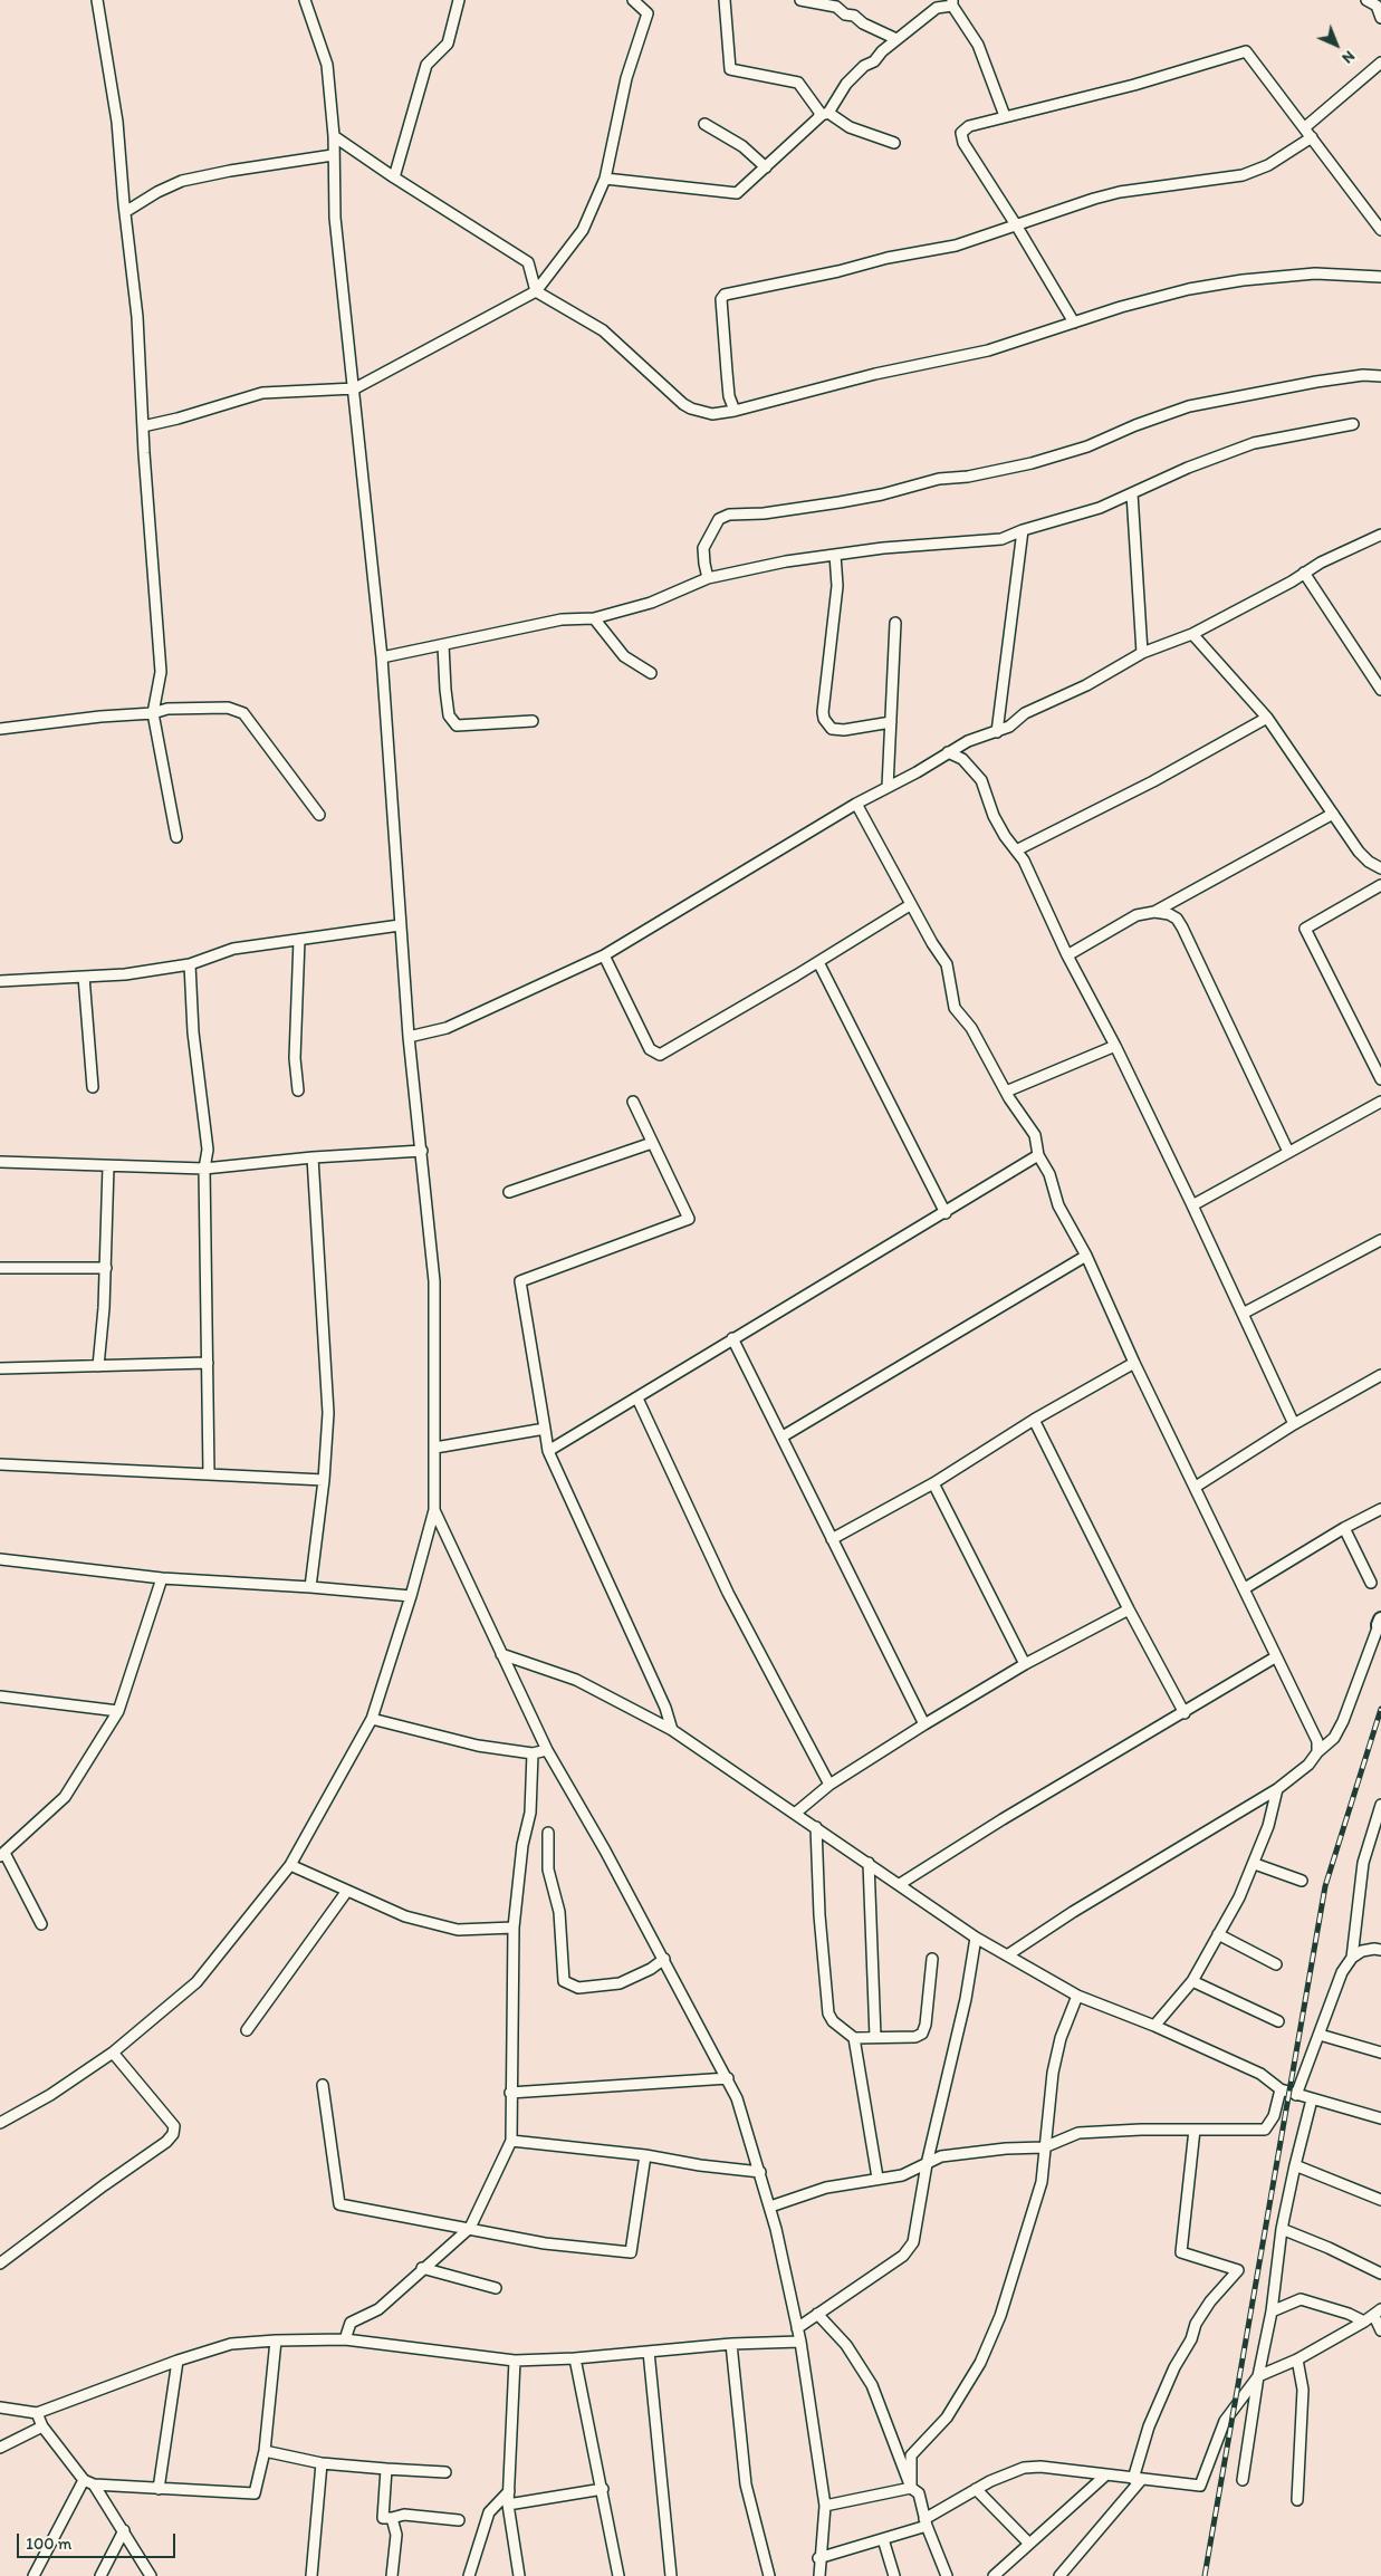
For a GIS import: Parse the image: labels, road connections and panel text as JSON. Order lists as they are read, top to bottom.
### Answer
{
  "scale_bar": "100 m",
  "north": "bottom right"
}
